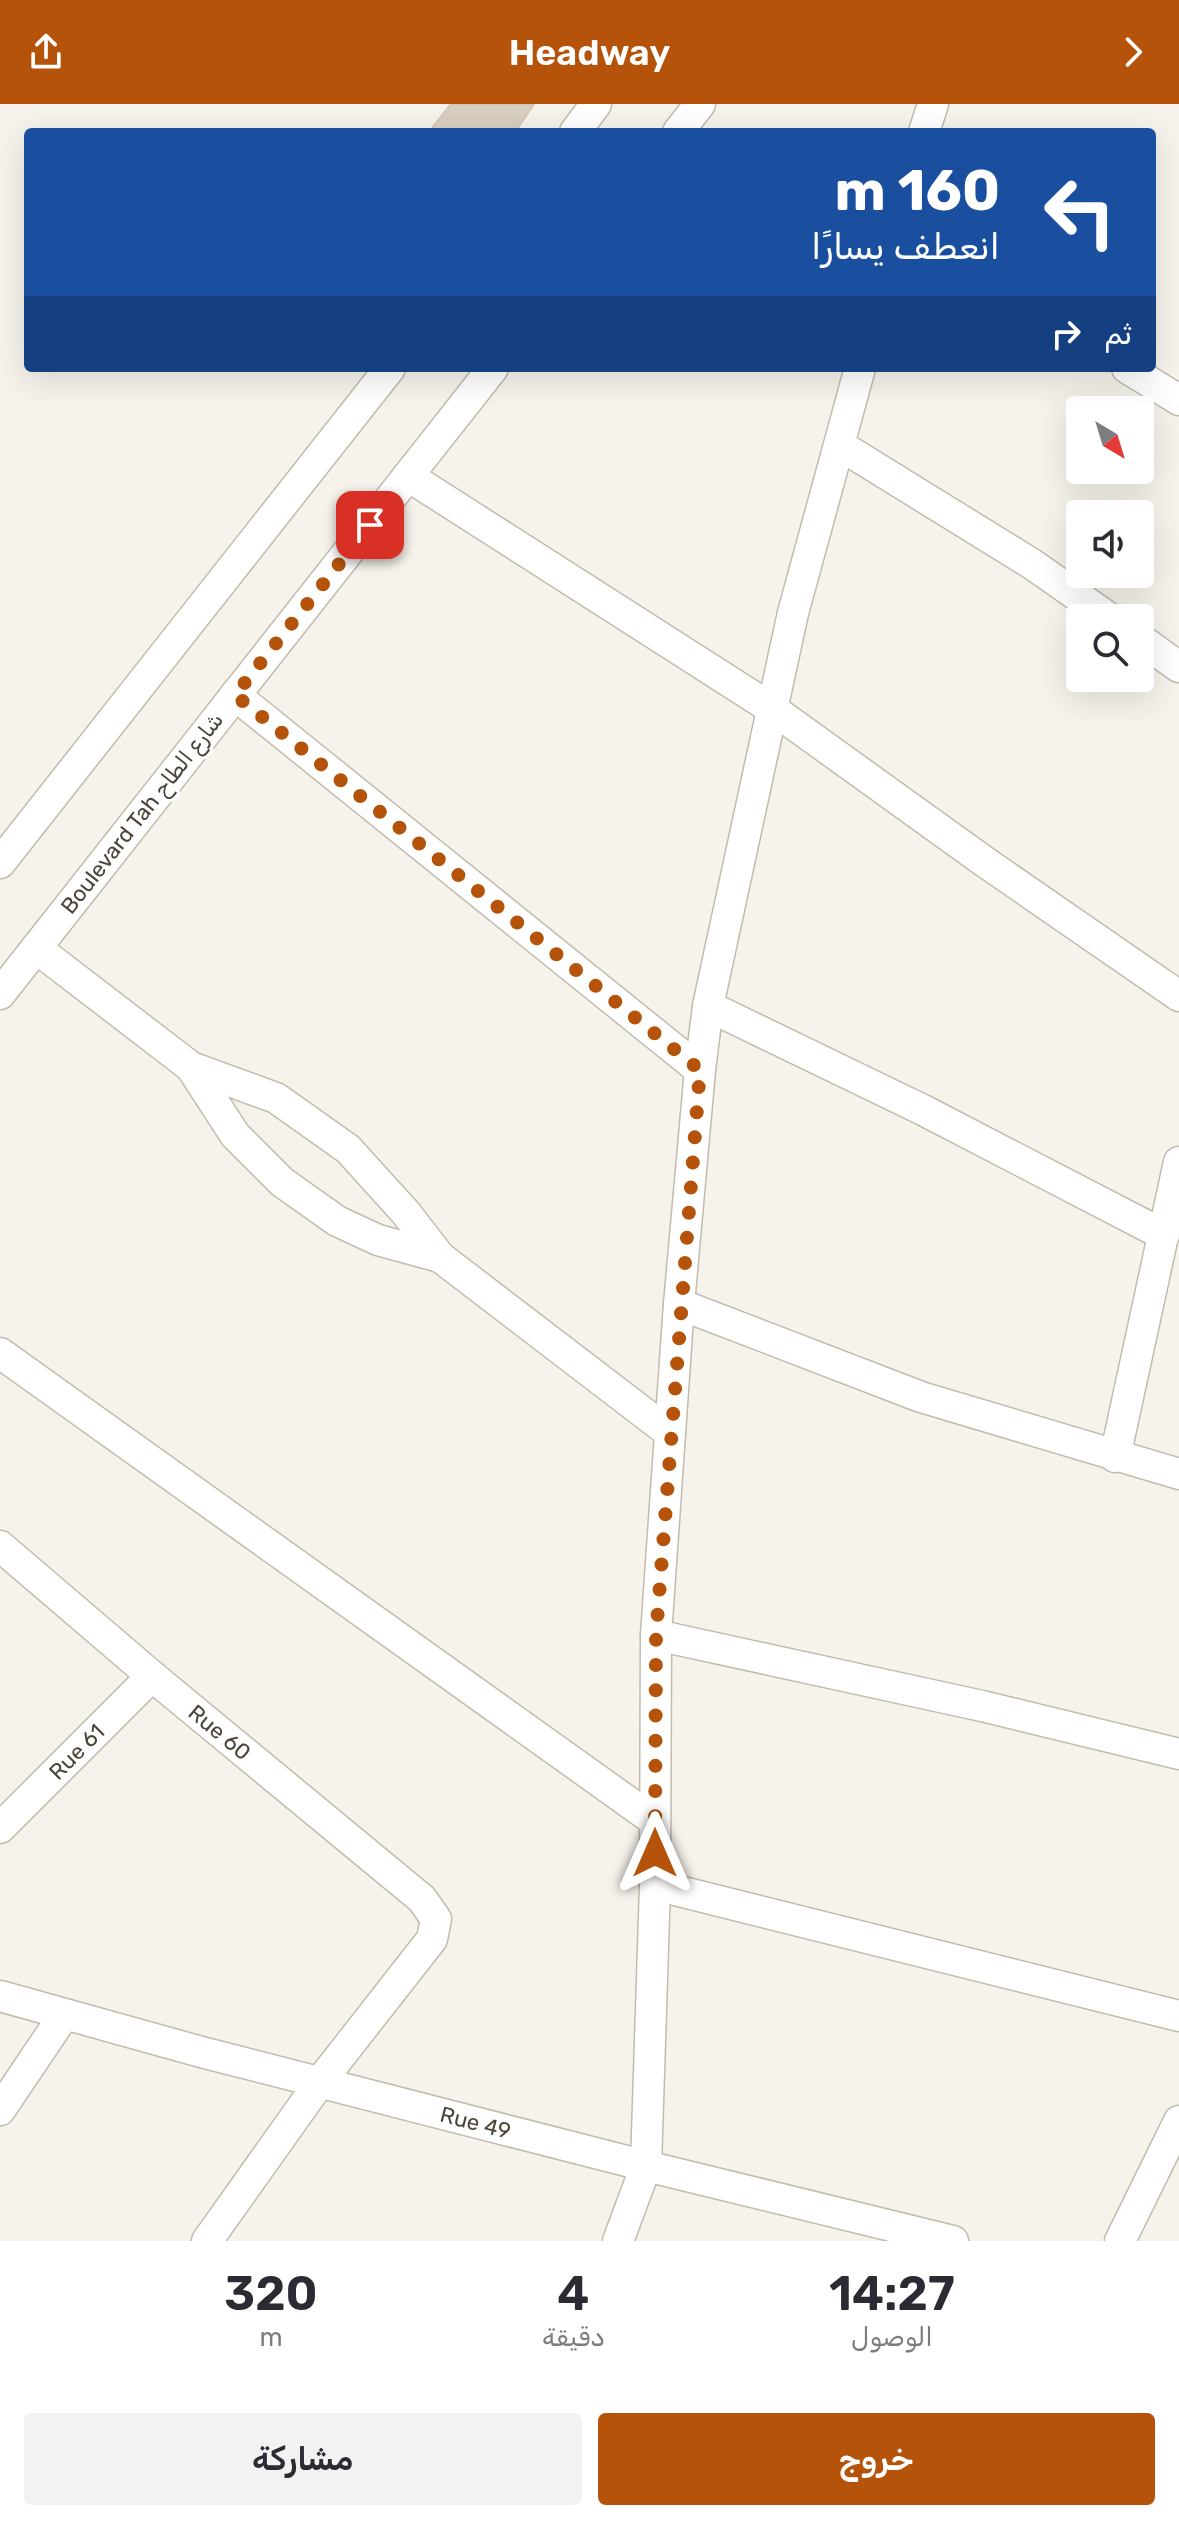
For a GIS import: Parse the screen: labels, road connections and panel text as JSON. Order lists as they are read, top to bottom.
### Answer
{
  "streets": {
    "street": [
      "Boulevard Tah شارع الطاح",
      "Rue 60",
      "Rue 61",
      "Rue 49"
    ]
  },
  "crossings": [
    ["Rue 60", "Rue 61"],
    ["Rue 60", "Rue 49"]
  ],
  "north": "bottom right",
  "page": {
    "header": "Headway",
    "turn": ["160 m", "انعطف يسارًا"],
    "then": "ثم",
    "eta": [
      "14:27",
      "الوصول",
      "4",
      "دقيقة",
      "320",
      "m"
    ],
    "buttons": ["خروج", "مشاركة"]
  }
}
